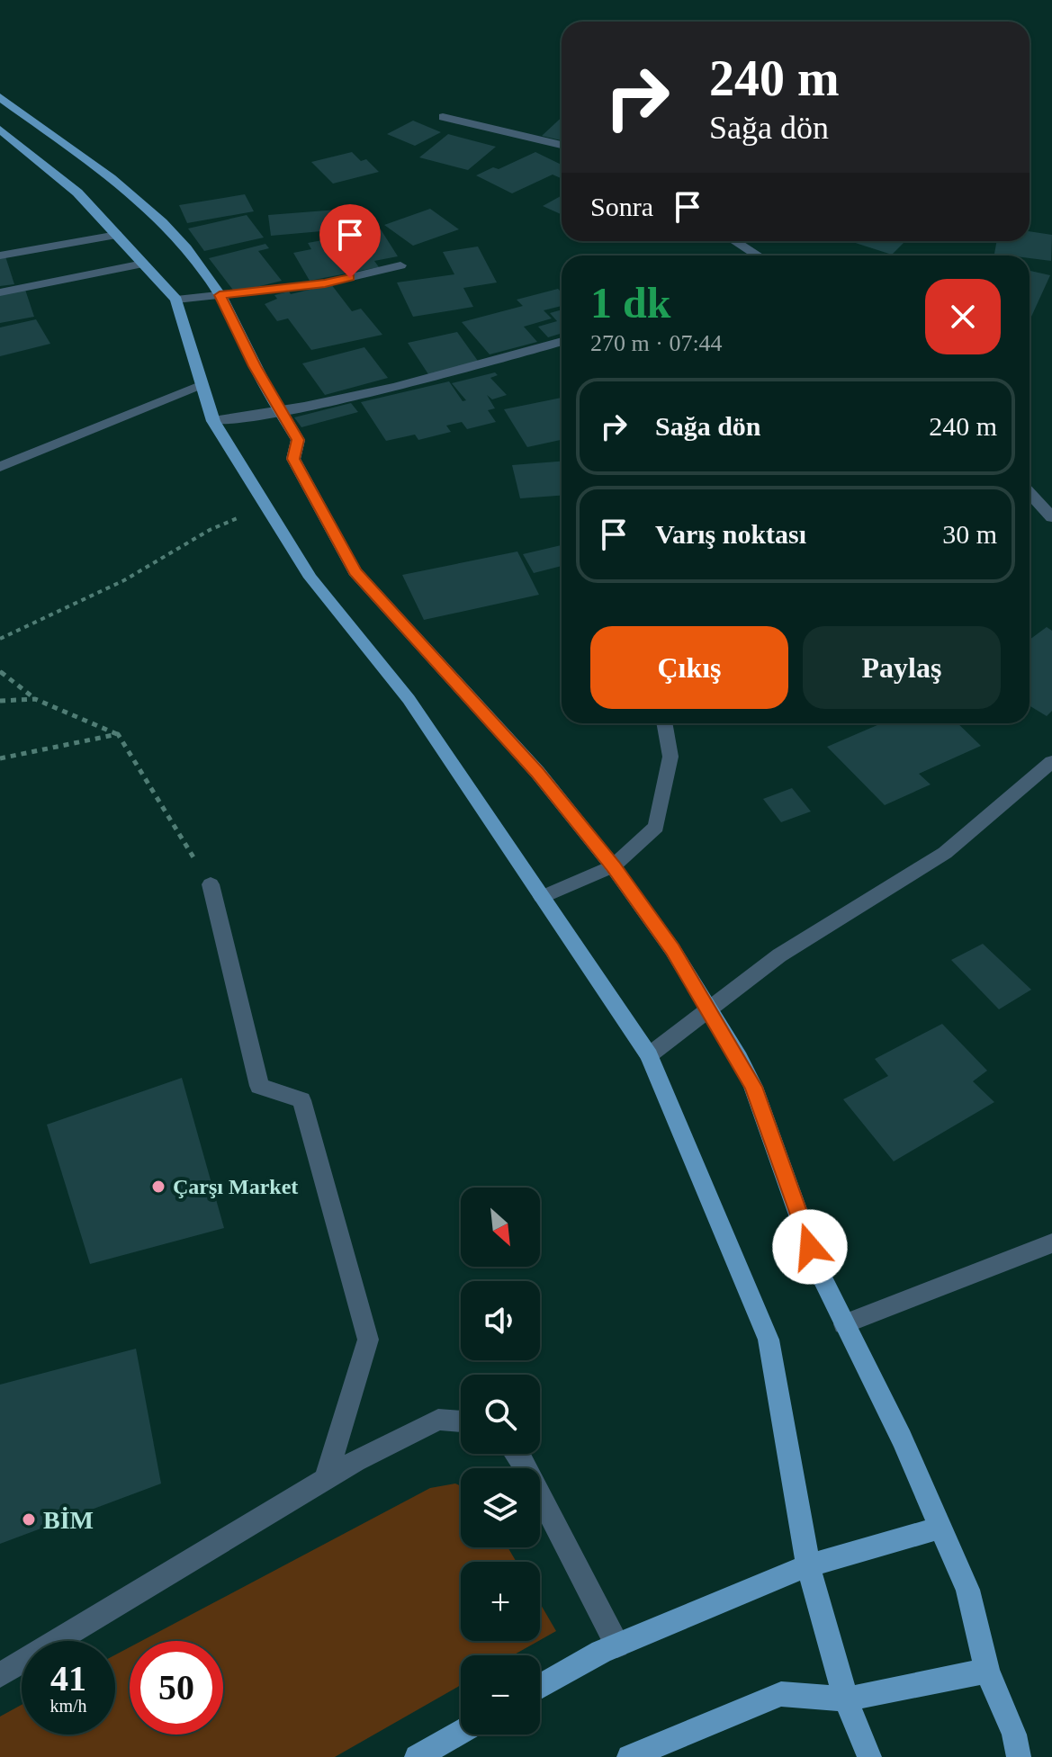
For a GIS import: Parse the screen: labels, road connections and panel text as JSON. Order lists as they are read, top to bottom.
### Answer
{
  "places": ["Çarşı Market", "BİM"],
  "north": "bottom right",
  "page": {
    "turn": ["240 m", "Sağa dön"],
    "then": "Sonra",
    "heading": ["1 dk", "270 m · 07:44"],
    "list": [
      {
        "name": "Sağa dön",
        "value": "240 m"
      },
      {
        "name": "Varış noktası",
        "value": "30 m"
      }
    ],
    "buttons": ["Çıkış", "Paylaş"],
    "map_buttons": ["+", "−"],
    "speed": "41 km/h",
    "limit": "50"
  }
}
